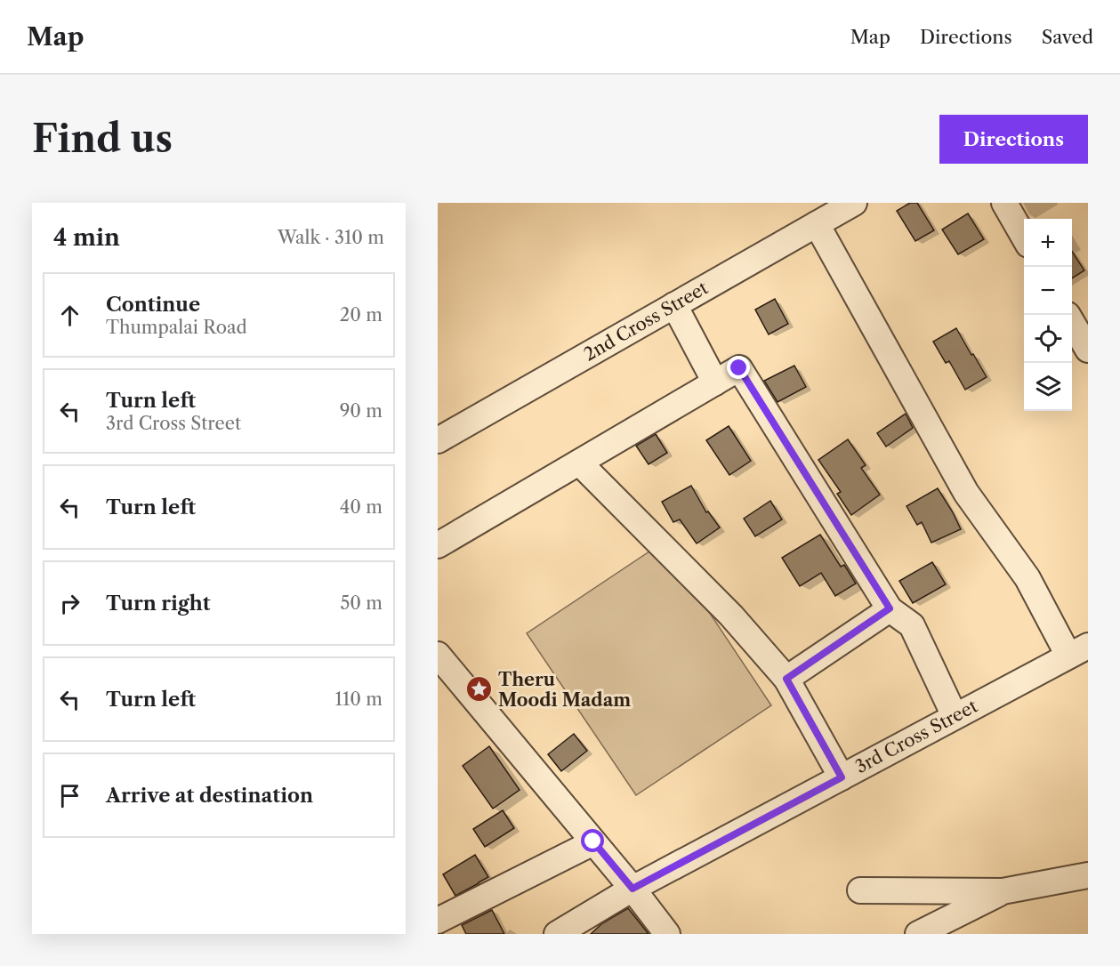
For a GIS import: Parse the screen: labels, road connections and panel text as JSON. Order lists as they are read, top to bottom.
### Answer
{
  "streets": {
    "street": ["2nd Cross Street", "3rd Cross Street"]
  },
  "places": {
    "place": ["Theru Moodi Madam"]
  },
  "page": {
    "header": "Map",
    "nav": ["Map", "Directions", "Saved"],
    "buttons": "Directions",
    "title": "Find us",
    "heading": ["4 min", "Walk · 310 m"],
    "map_buttons": ["+", "−"],
    "list": [
      ["Continue", "Thumpalai Road", "20 m"],
      ["Turn left", "3rd Cross Street", "90 m"],
      ["Turn left", "40 m"],
      ["Turn right", "50 m"],
      ["Turn left", "110 m"],
      "Arrive at destination"
    ]
  }
}
